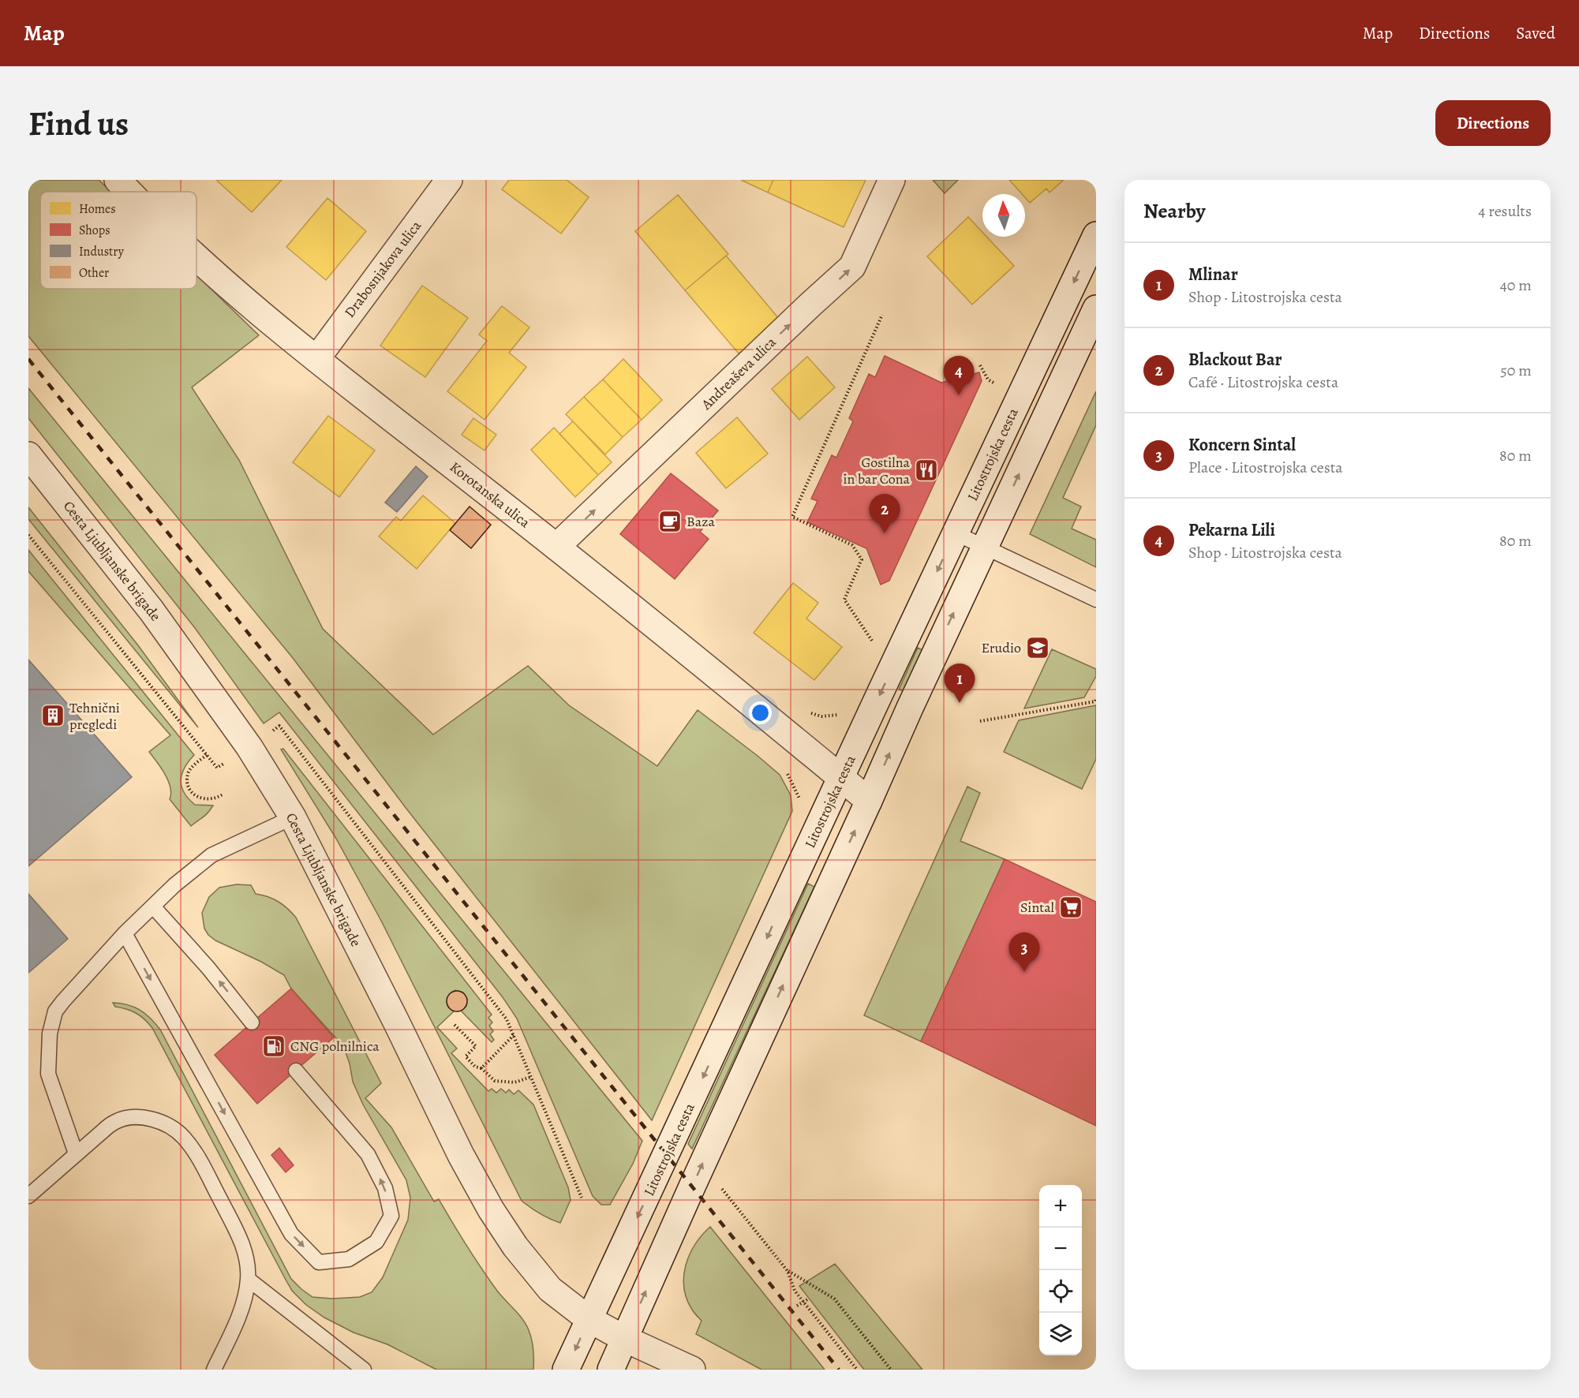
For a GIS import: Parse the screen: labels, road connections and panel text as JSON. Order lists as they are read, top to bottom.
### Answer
{
  "streets": {
    "street": [
      "Drabosnjakova ulica",
      "Andreaševa ulica",
      "Litostrojska cesta",
      "Korotanska ulica",
      "Cesta Ljubljanske brigade"
    ]
  },
  "crossings": [
    ["Drabosnjakova ulica", "Korotanska ulica"],
    ["Andreaševa ulica", "Korotanska ulica"],
    ["Litostrojska cesta", "Korotanska ulica"],
    ["Litostrojska cesta", "Cesta Ljubljanske brigade"]
  ],
  "one_way": ["Andreaševa ulica"],
  "places": {
    "restaurant": ["Gostilna in bar Cona"],
    "cafe": ["Baza"],
    "school or university": ["Erudio"],
    "building": ["Tehnični pregledi"],
    "supermarket": ["Sintal"],
    "fuel station": ["CNG polnilnica"]
  },
  "legend": [
    "Homes",
    "Shops",
    "Industry",
    "Other"
  ],
  "north": "top",
  "page": {
    "header": "Map",
    "nav": ["Map", "Directions", "Saved"],
    "buttons": "Directions",
    "title": "Find us",
    "heading": ["Nearby", "4 results"],
    "list": [
      {
        "mark": "1",
        "name": "Mlinar",
        "note": "Shop · Litostrojska cesta",
        "value": "40 m"
      },
      {
        "mark": "2",
        "name": "Blackout Bar",
        "note": "Café · Litostrojska cesta",
        "value": "50 m"
      },
      {
        "mark": "3",
        "name": "Koncern Sintal",
        "note": "Place · Litostrojska cesta",
        "value": "80 m"
      },
      {
        "mark": "4",
        "name": "Pekarna Lili",
        "note": "Shop · Litostrojska cesta",
        "value": "80 m"
      }
    ],
    "pins": [
      "4",
      "2",
      "1",
      "3"
    ],
    "map_buttons": ["+", "−"]
  }
}
